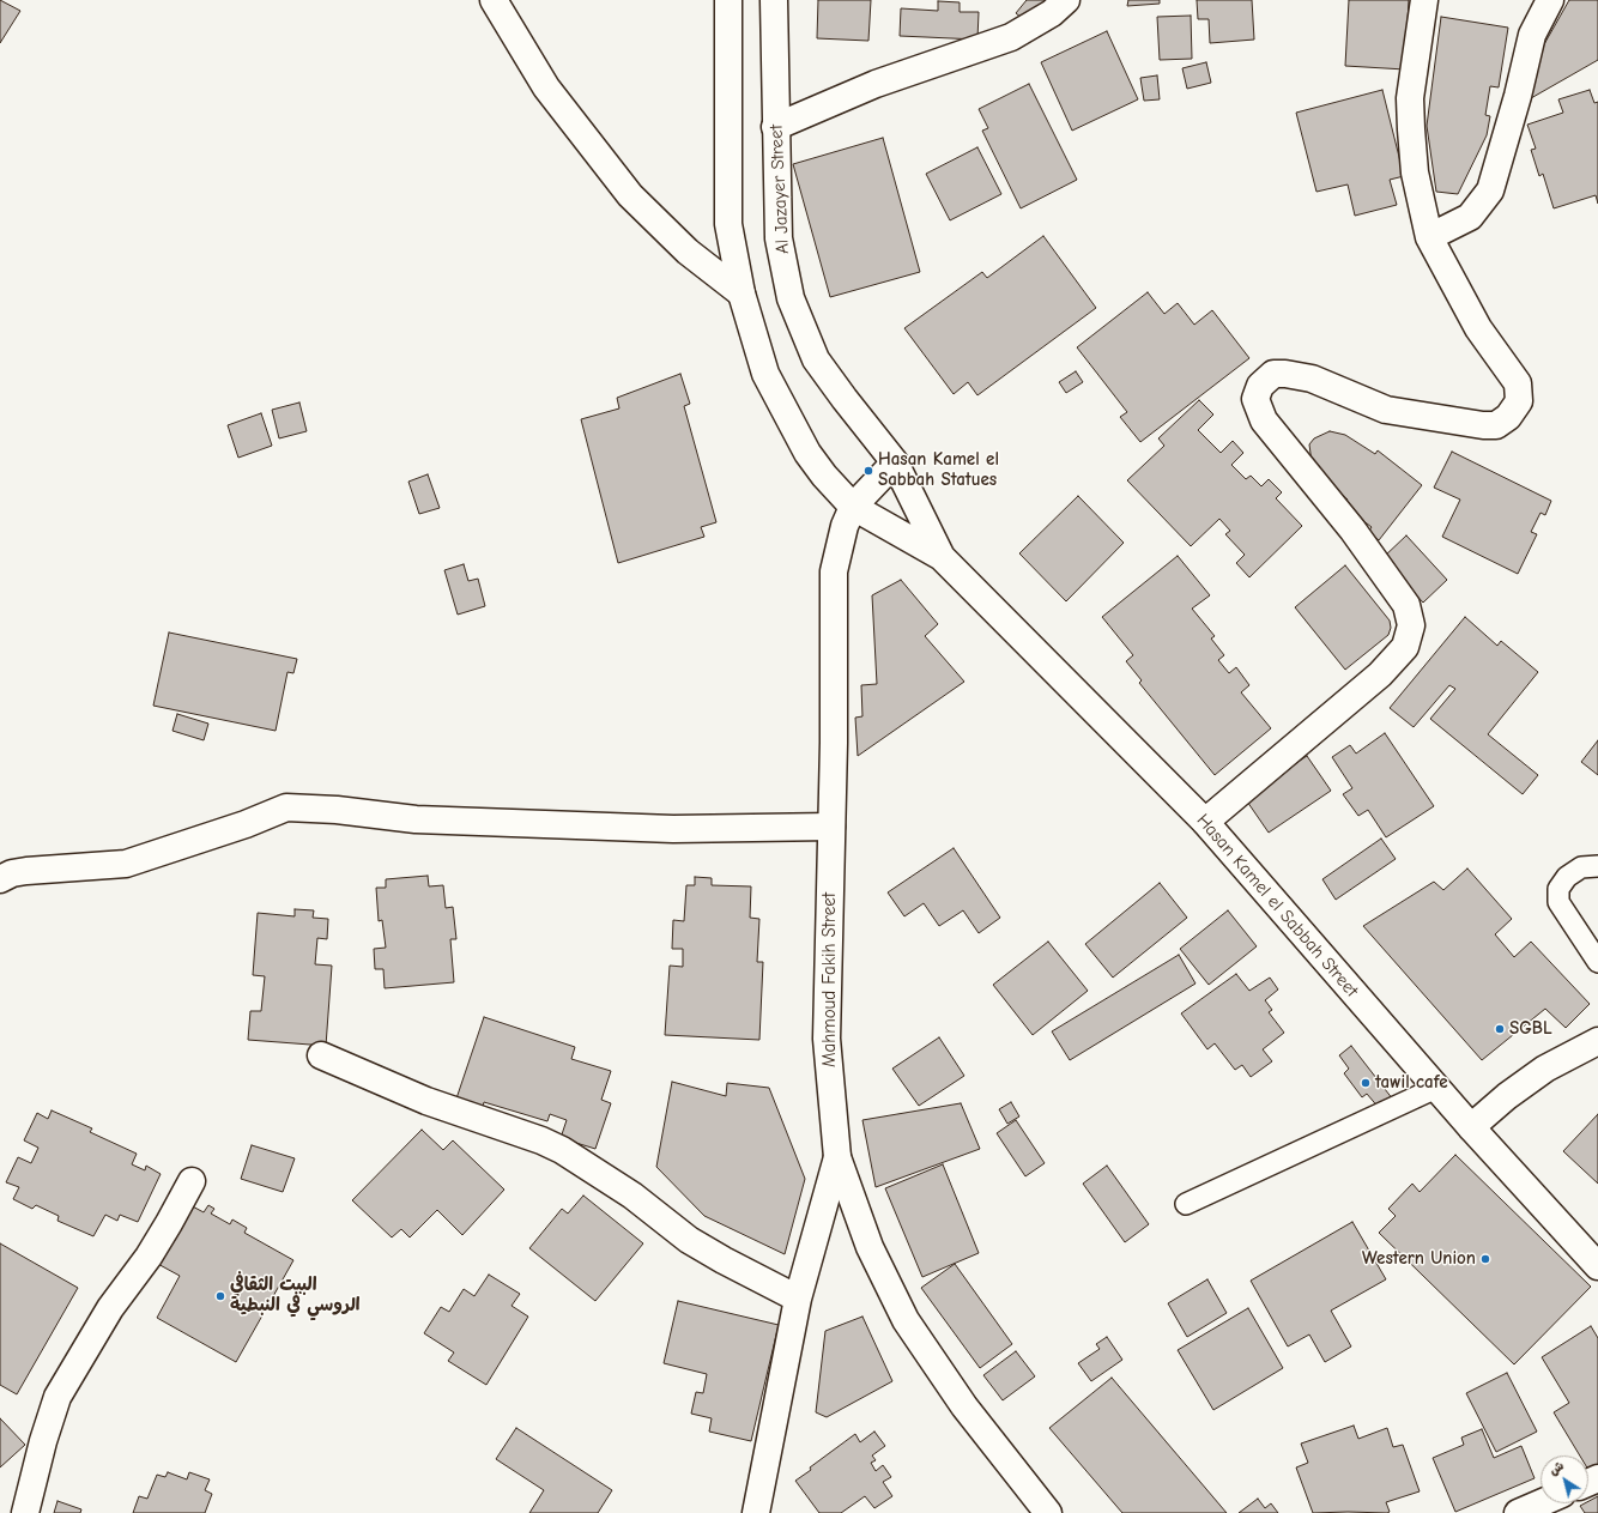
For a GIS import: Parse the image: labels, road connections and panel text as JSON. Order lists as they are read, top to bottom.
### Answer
{
  "streets": {
    "street": ["Al Jazayer Street", "Hasan Kamel el Sabbah Street", "Mahmoud Fakih Street"]
  },
  "crossings": [
    ["Al Jazayer Street", "Hasan Kamel el Sabbah Street"],
    ["Al Jazayer Street", "Mahmoud Fakih Street"]
  ],
  "places": [
    "Hasan Kamel el Sabbah Statues",
    "SGBL",
    "tawil cafe",
    "Western Union",
    "البيت الثقافي الروسي في النبطية"
  ],
  "north": "top left"
}
